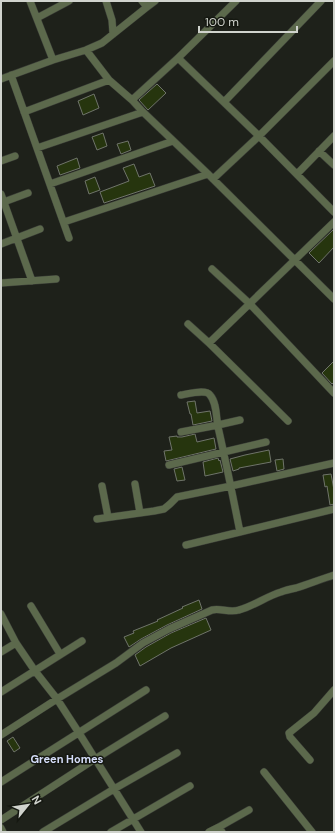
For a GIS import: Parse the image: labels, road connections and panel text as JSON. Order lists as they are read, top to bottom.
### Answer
{
  "districts": ["Green Homes"],
  "scale_bar": "100 m",
  "north": "top right"
}
